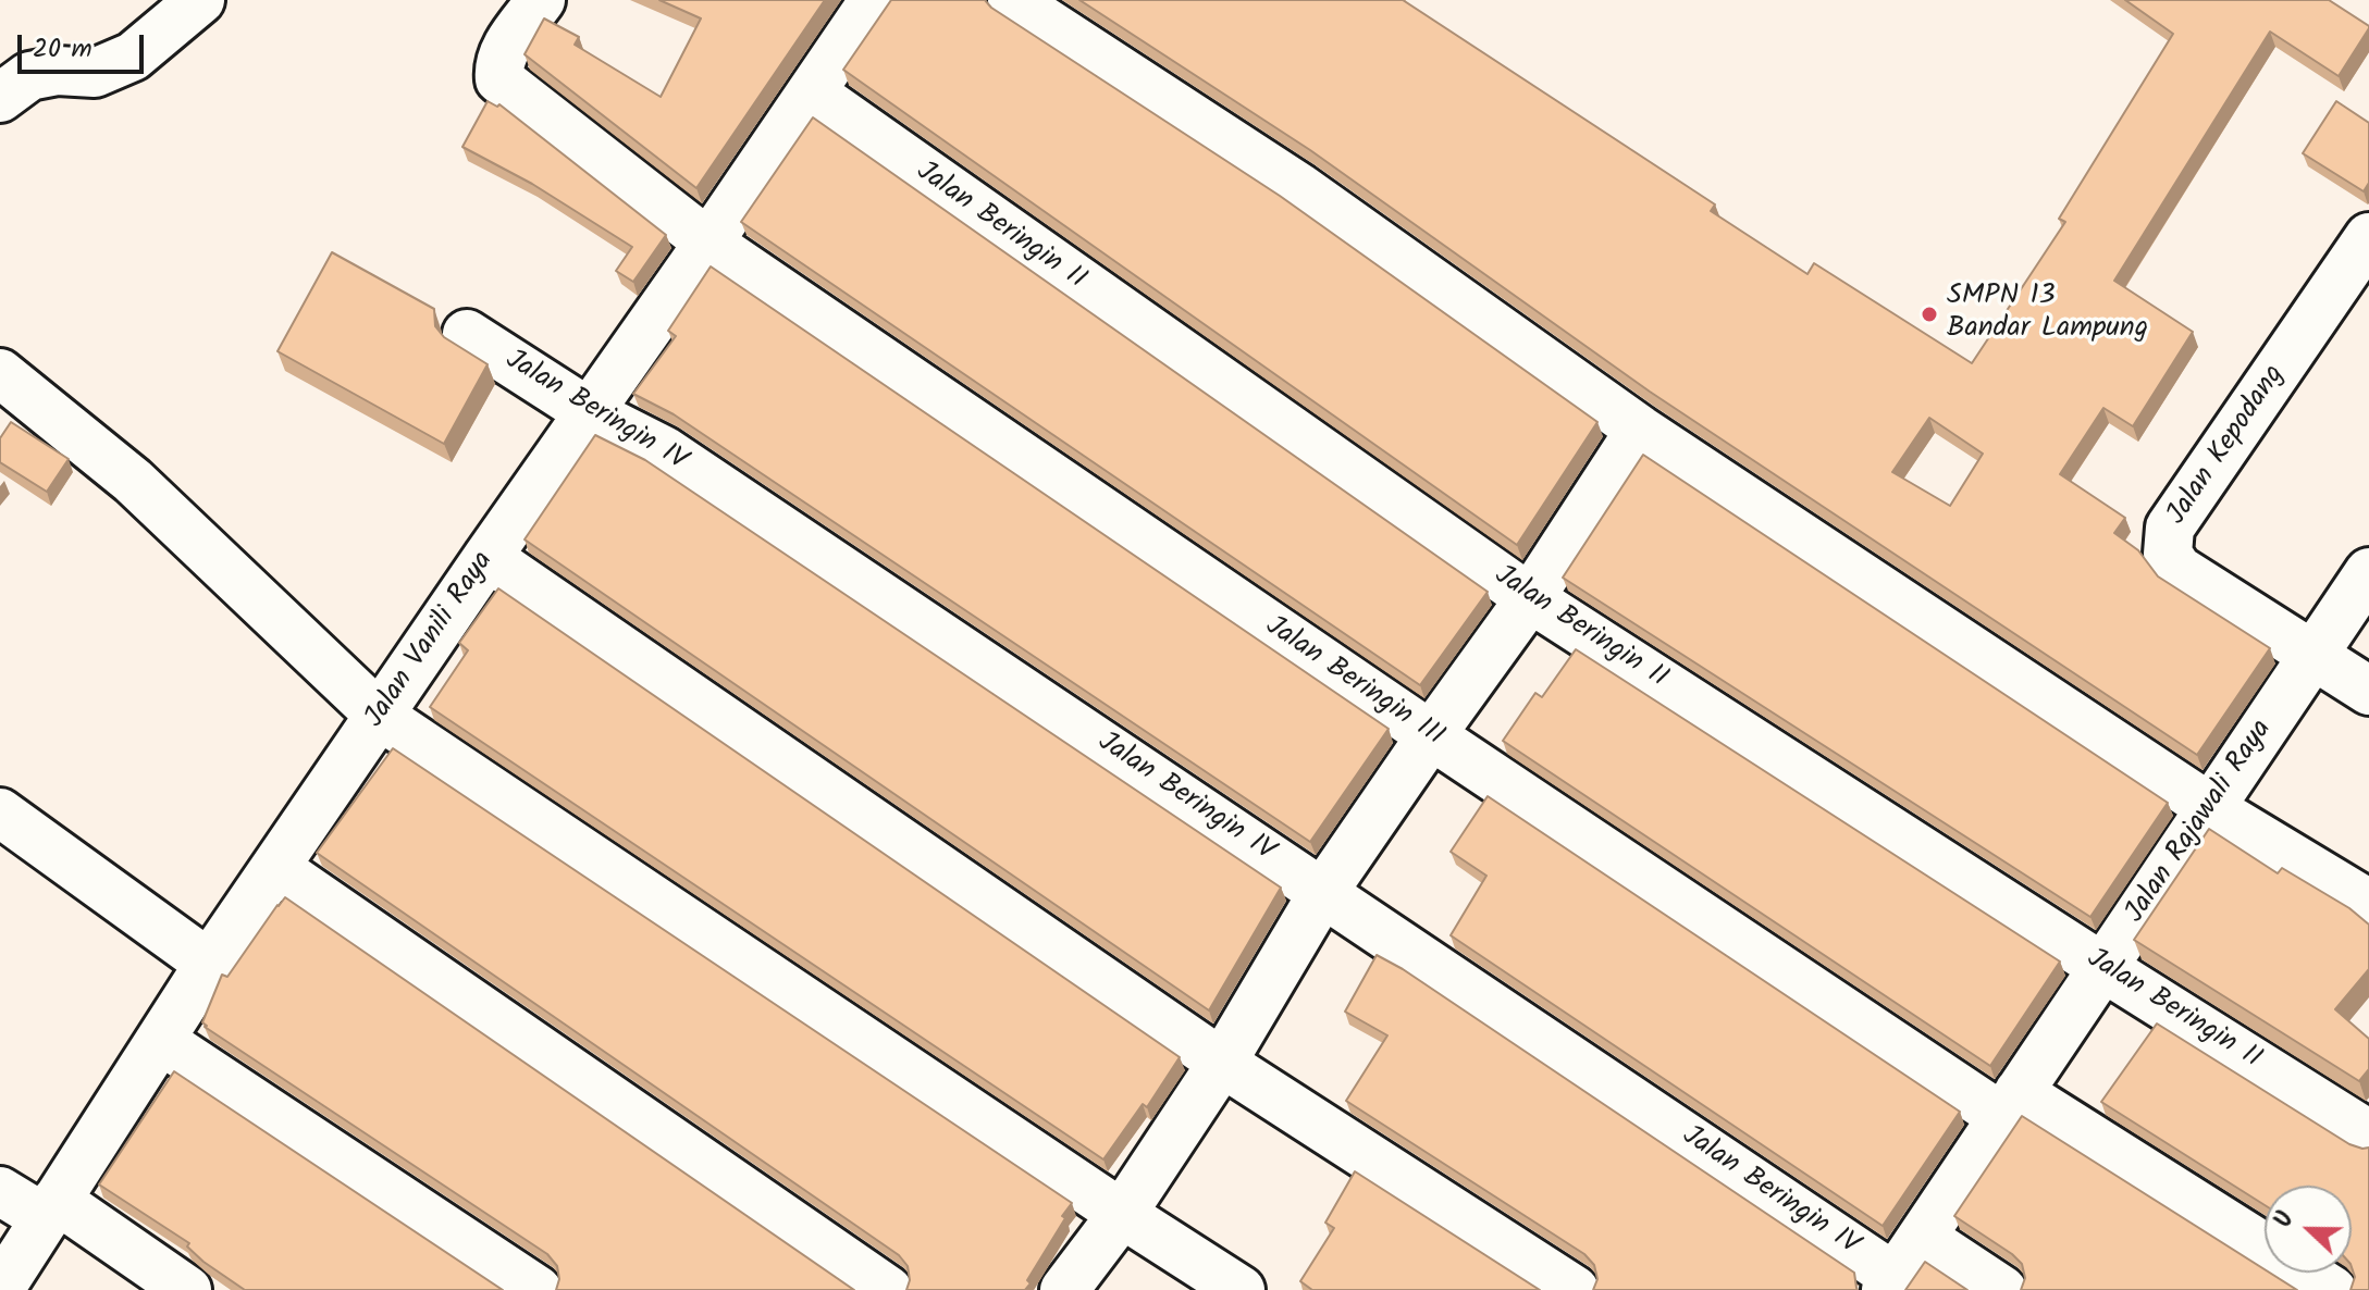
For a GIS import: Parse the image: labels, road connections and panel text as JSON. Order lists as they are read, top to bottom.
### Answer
{
  "streets": {
    "street": [
      "Jalan Beringin II",
      "Jalan Beringin IV",
      "Jalan Kepodang",
      "Jalan Vanili Raya",
      "Jalan Beringin III",
      "Jalan Rajawali Raya"
    ]
  },
  "crossings": [
    ["Jalan Beringin II", "Jalan Vanili Raya"],
    ["Jalan Beringin II", "Jalan Rajawali Raya"],
    ["Jalan Beringin IV", "Jalan Vanili Raya"],
    ["Jalan Beringin IV", "Jalan Rajawali Raya"],
    ["Jalan Kepodang", "Jalan Rajawali Raya"],
    ["Jalan Vanili Raya", "Jalan Beringin III"],
    ["Jalan Beringin III", "Jalan Rajawali Raya"]
  ],
  "places": ["SMPN 13 Bandar Lampung"],
  "scale_bar": "20 m",
  "north": "left"
}
